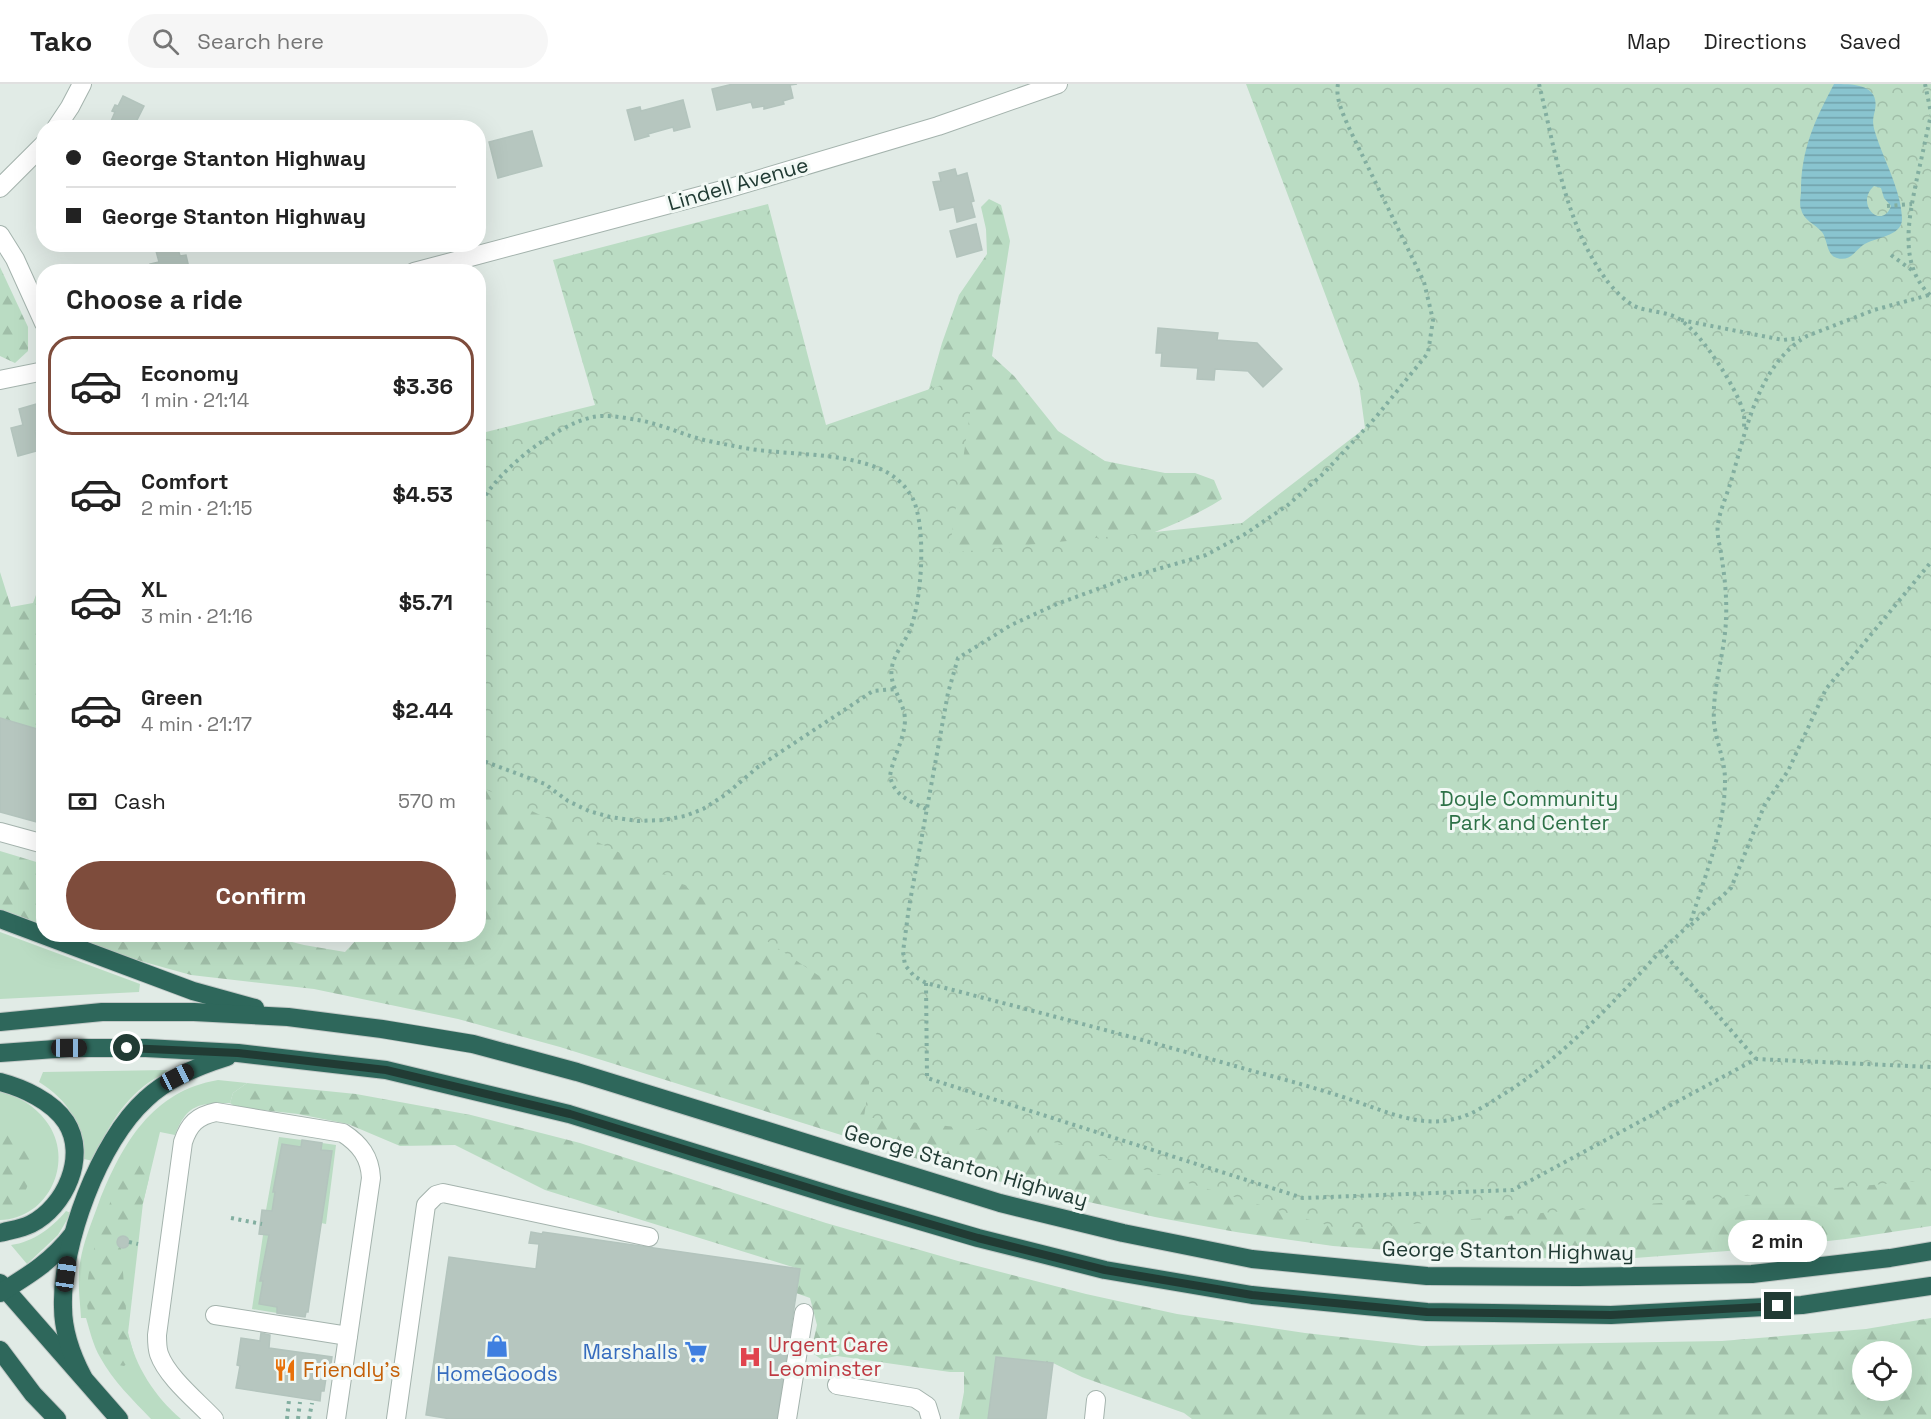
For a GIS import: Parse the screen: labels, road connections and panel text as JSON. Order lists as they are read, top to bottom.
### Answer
{
  "streets": {
    "highway": ["George Stanton Highway"],
    "street": ["Lindell Avenue"]
  },
  "parks": ["Doyle Community Park and Center"],
  "places": {
    "shop": ["HomeGoods"],
    "supermarket": ["Marshalls"],
    "hospital": ["Urgent Care Leominster"],
    "restaurant": ["Friendly's"]
  },
  "page": {
    "header": "Tako",
    "search": "Search here",
    "nav": ["Map", "Directions", "Saved"],
    "banner": ["George Stanton Highway", "George Stanton Highway"],
    "heading": "Choose a ride",
    "list": [
      {
        "name": "Economy",
        "note": "1 min · 21:14",
        "value": "$3.36"
      },
      {
        "name": "Comfort",
        "note": "2 min · 21:15",
        "value": "$4.53"
      },
      {
        "name": "XL",
        "note": "3 min · 21:16",
        "value": "$5.71"
      },
      {
        "name": "Green",
        "note": "4 min · 21:17",
        "value": "$2.44"
      }
    ],
    "pay": ["Cash", "570 m"],
    "buttons": "Confirm",
    "bubble": "2 min"
  }
}
